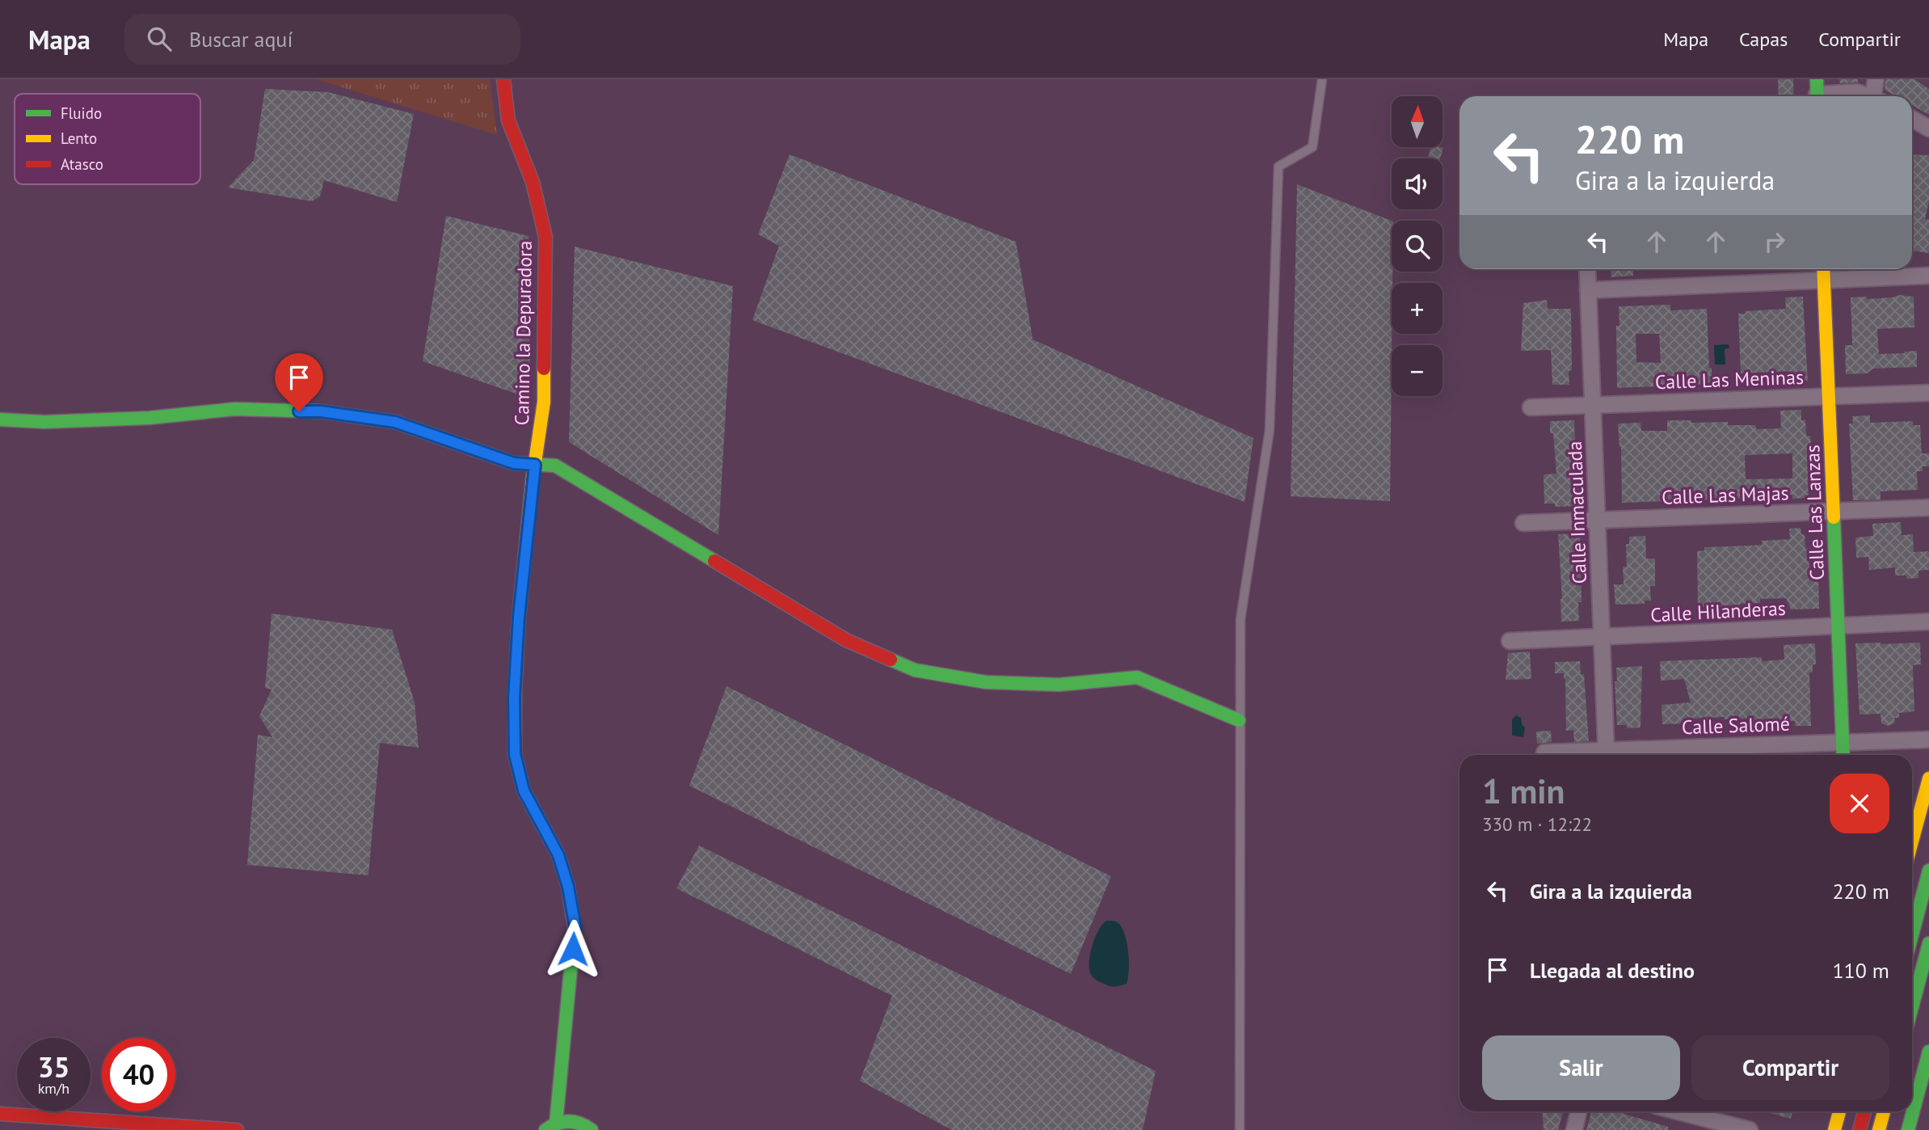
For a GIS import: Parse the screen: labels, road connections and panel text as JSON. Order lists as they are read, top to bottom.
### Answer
{
  "streets": {
    "street": [
      "Camino la Depuradora",
      "Calle Las Meninas",
      "Calle Las Majas",
      "Calle Inmaculada",
      "Calle Las Lanzas",
      "Calle Hilanderas",
      "Calle Salomé"
    ]
  },
  "crossings": [
    ["Calle Las Meninas", "Calle Inmaculada"],
    ["Calle Las Meninas", "Calle Las Lanzas"],
    ["Calle Las Majas", "Calle Inmaculada"],
    ["Calle Las Majas", "Calle Las Lanzas"],
    ["Calle Inmaculada", "Calle Hilanderas"],
    ["Calle Las Lanzas", "Calle Hilanderas"],
    ["Calle Las Lanzas", "Calle Salomé"]
  ],
  "legend": ["Fluido", "Lento", "Atasco"],
  "north": "top",
  "page": {
    "header": "Mapa",
    "search": "Buscar aquí",
    "nav": ["Mapa", "Capas", "Compartir"],
    "map_buttons": ["+", "−"],
    "turn": ["220 m", "Gira a la izquierda"],
    "heading": ["1 min", "330 m · 12:22"],
    "list": [
      {
        "name": "Gira a la izquierda",
        "value": "220 m"
      },
      {
        "name": "Llegada al destino",
        "value": "110 m"
      }
    ],
    "buttons": ["Salir", "Compartir"],
    "speed": "35 km/h",
    "limit": "40"
  }
}
